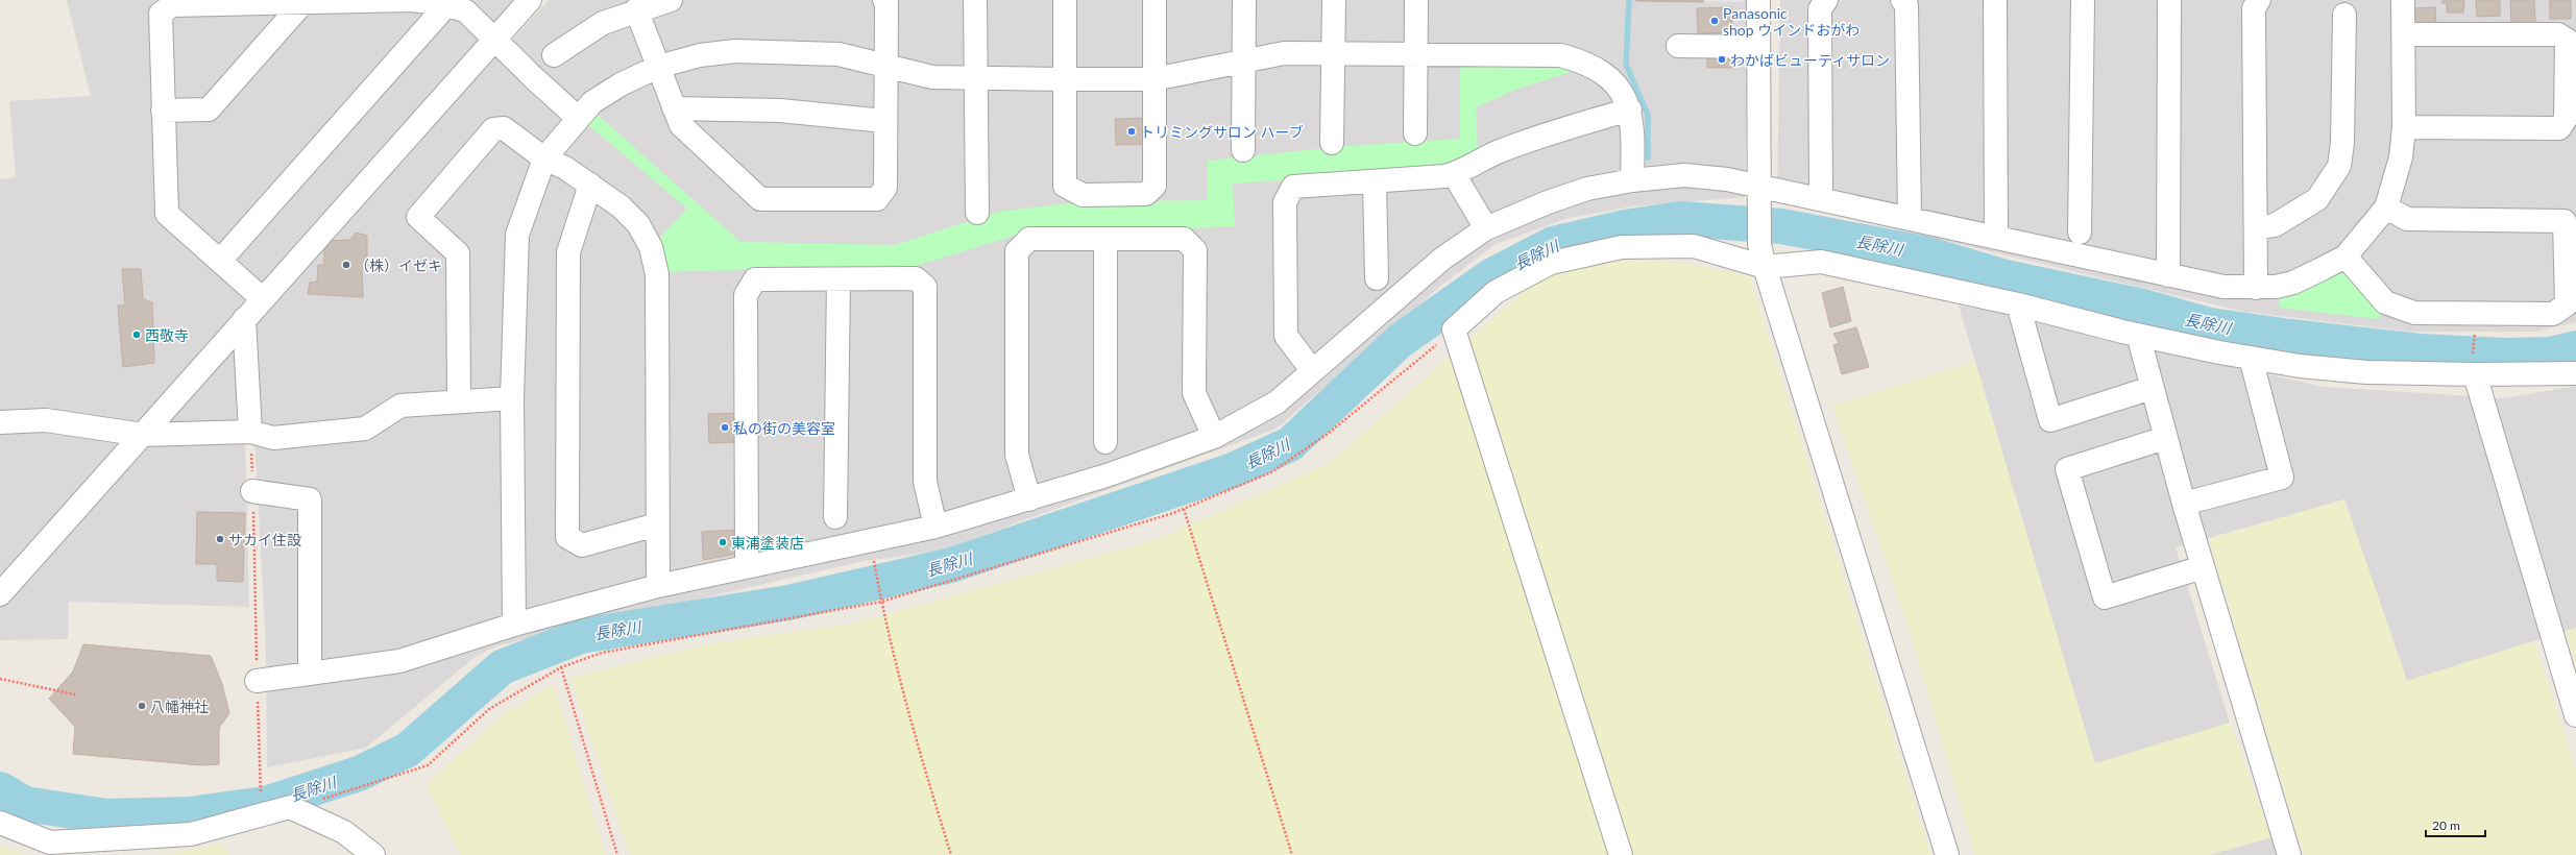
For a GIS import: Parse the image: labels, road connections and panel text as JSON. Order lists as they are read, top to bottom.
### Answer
{
  "water": ["長除川"],
  "places": [
    "Panasonic shop ウインドおがわ",
    "わかばビューティサロン",
    "トリミングサロン ハーブ",
    "（株）イゼキ",
    "西敬寺",
    "私の街の美容室",
    "サカイ住設",
    "東浦塗装店",
    "八幡神社"
  ],
  "scale_bar": "20 m"
}
